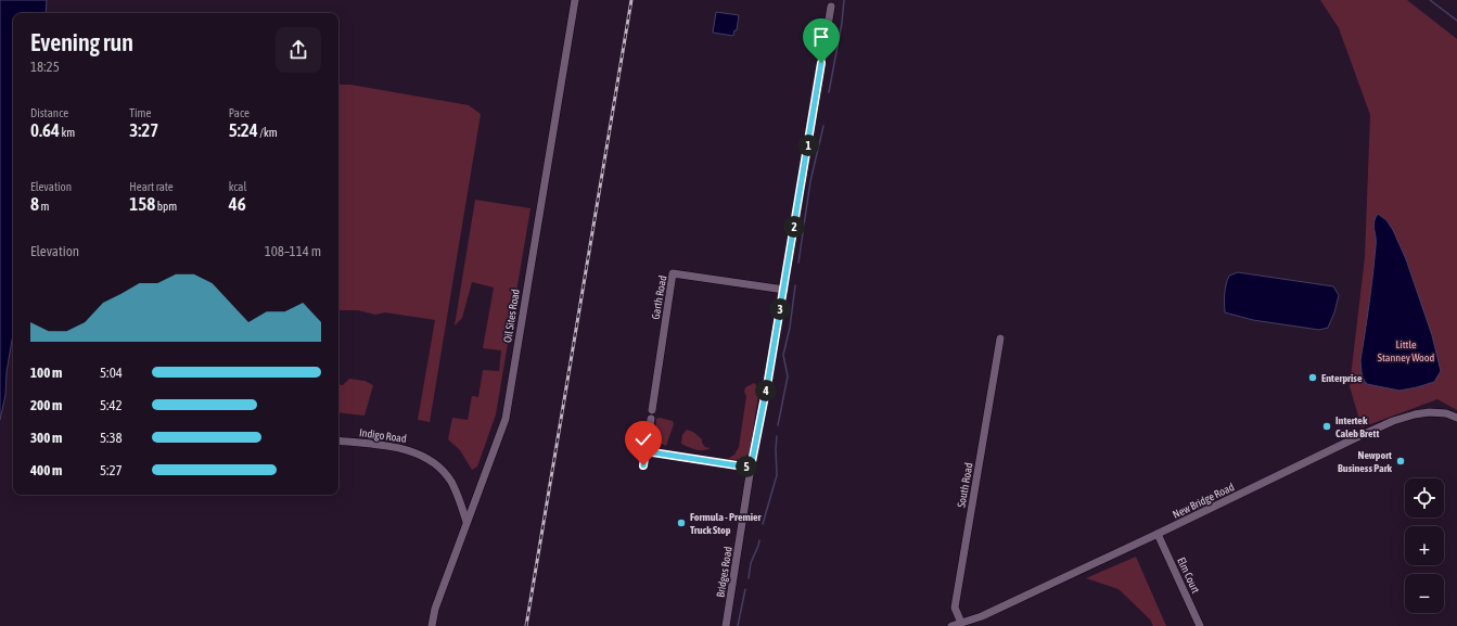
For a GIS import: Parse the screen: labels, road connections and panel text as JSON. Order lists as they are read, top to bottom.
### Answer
{
  "streets": {
    "street": [
      "Garth Road",
      "Oil Sites Road",
      "Indigo Road",
      "South Road",
      "New Bridge Road",
      "Bridges Road",
      "Elm Court"
    ]
  },
  "crossings": [
    ["Garth Road", "Bridges Road"],
    ["Oil Sites Road", "Indigo Road"],
    ["South Road", "New Bridge Road"],
    ["New Bridge Road", "Elm Court"]
  ],
  "parks": ["Little Stanney Wood"],
  "places": [
    "Enterprise",
    "Intertek Caleb Brett",
    "Newport Business Park",
    "Formula - Premier Truck Stop"
  ],
  "page": {
    "heading": ["Evening run", "18:25"],
    "stats": [
      ["Distance", "0.64 km"],
      ["Time", "3:27"],
      ["Pace", "5:24 /km"],
      ["Elevation", "8 m"],
      ["Heart rate", "158 bpm"],
      ["kcal", "46"]
    ],
    "pins": [
      "1",
      "2",
      "3",
      "4",
      "5"
    ],
    "chart": ["Elevation", "108–114 m"],
    "list": [
      {
        "name": "100 m",
        "note": "5:04"
      },
      {
        "name": "200 m",
        "note": "5:42"
      },
      {
        "name": "300 m",
        "note": "5:38"
      },
      {
        "name": "400 m",
        "note": "5:27"
      }
    ],
    "map_buttons": ["+", "−"]
  }
}
